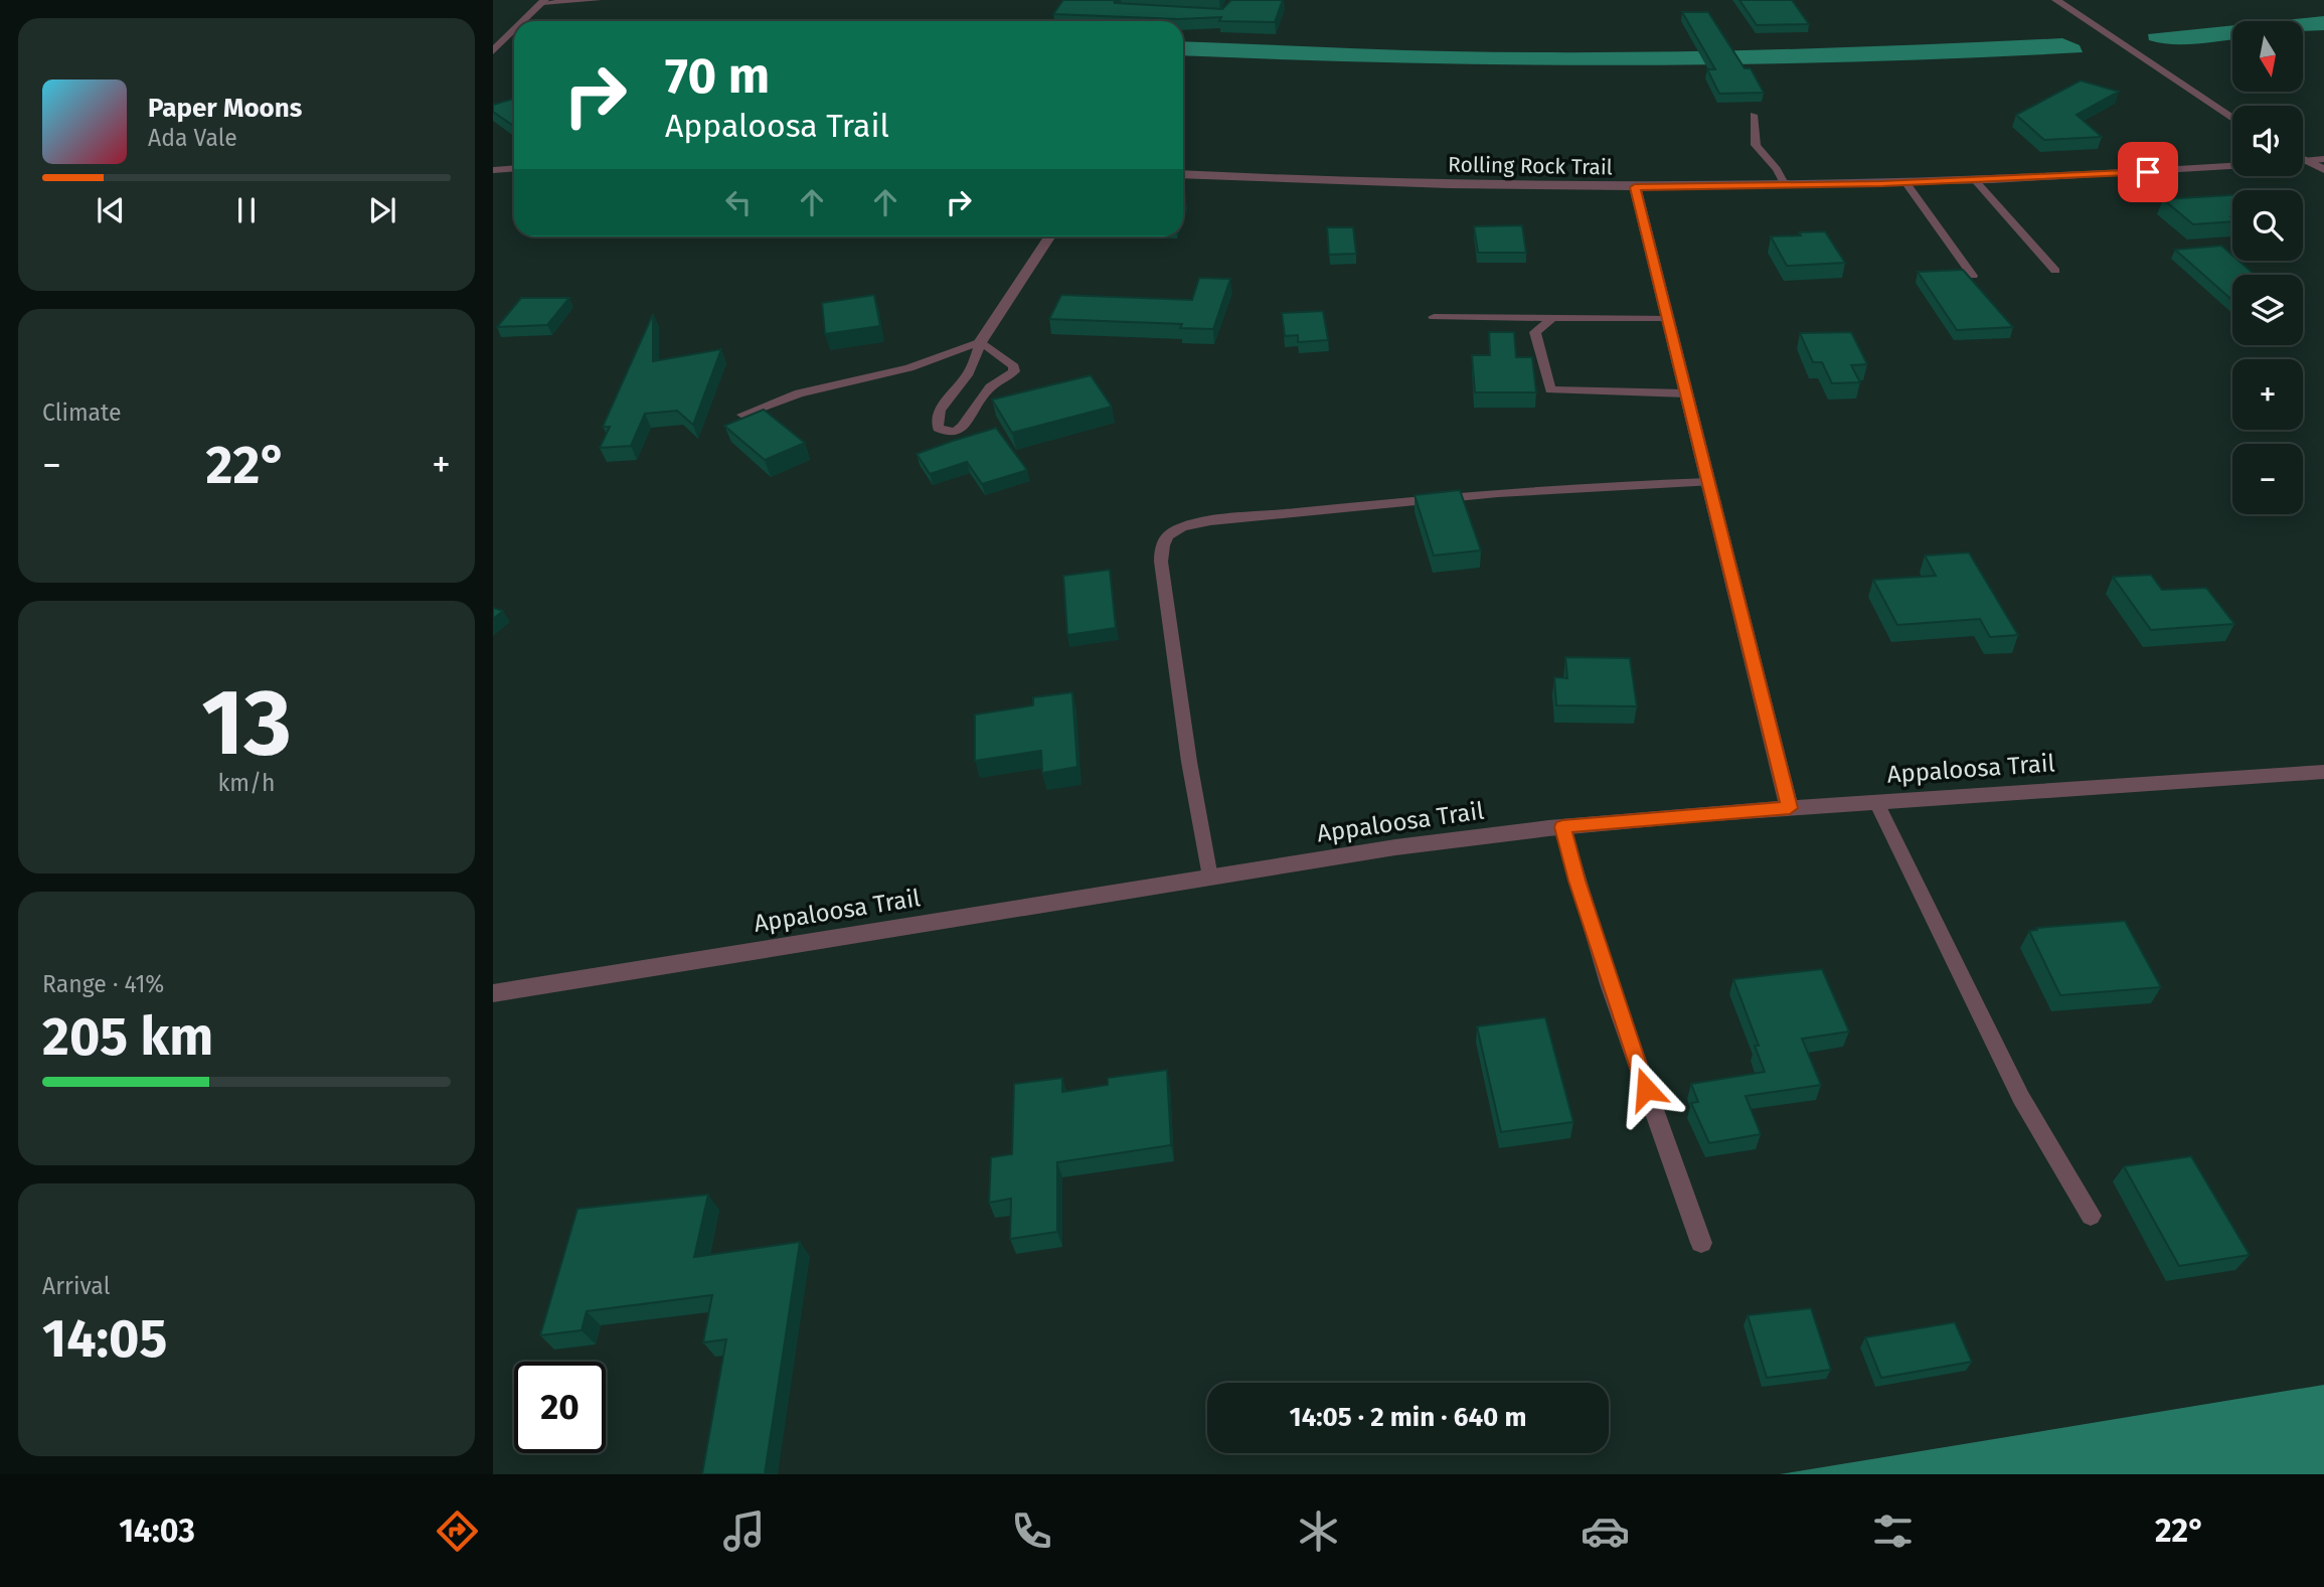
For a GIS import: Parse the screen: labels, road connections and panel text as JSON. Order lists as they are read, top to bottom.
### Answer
{
  "streets": {
    "street": ["Rolling Rock Trail", "Appaloosa Trail"]
  },
  "north": "bottom",
  "page": {
    "map_buttons": ["+", "−"],
    "turn": ["70 m", "Appaloosa Trail"],
    "song": ["Paper Moons", "Ada Vale"],
    "tile": [
      "Climate",
      ["13", "km/h"],
      ["Range · 41%", "205 km"],
      ["Arrival", "14:05"]
    ],
    "heat": ["−", "22°", "+"],
    "limit": "20",
    "trip": "14:05 · 2 min · 640 m",
    "tabs": ["14:03", "22°"]
  }
}
